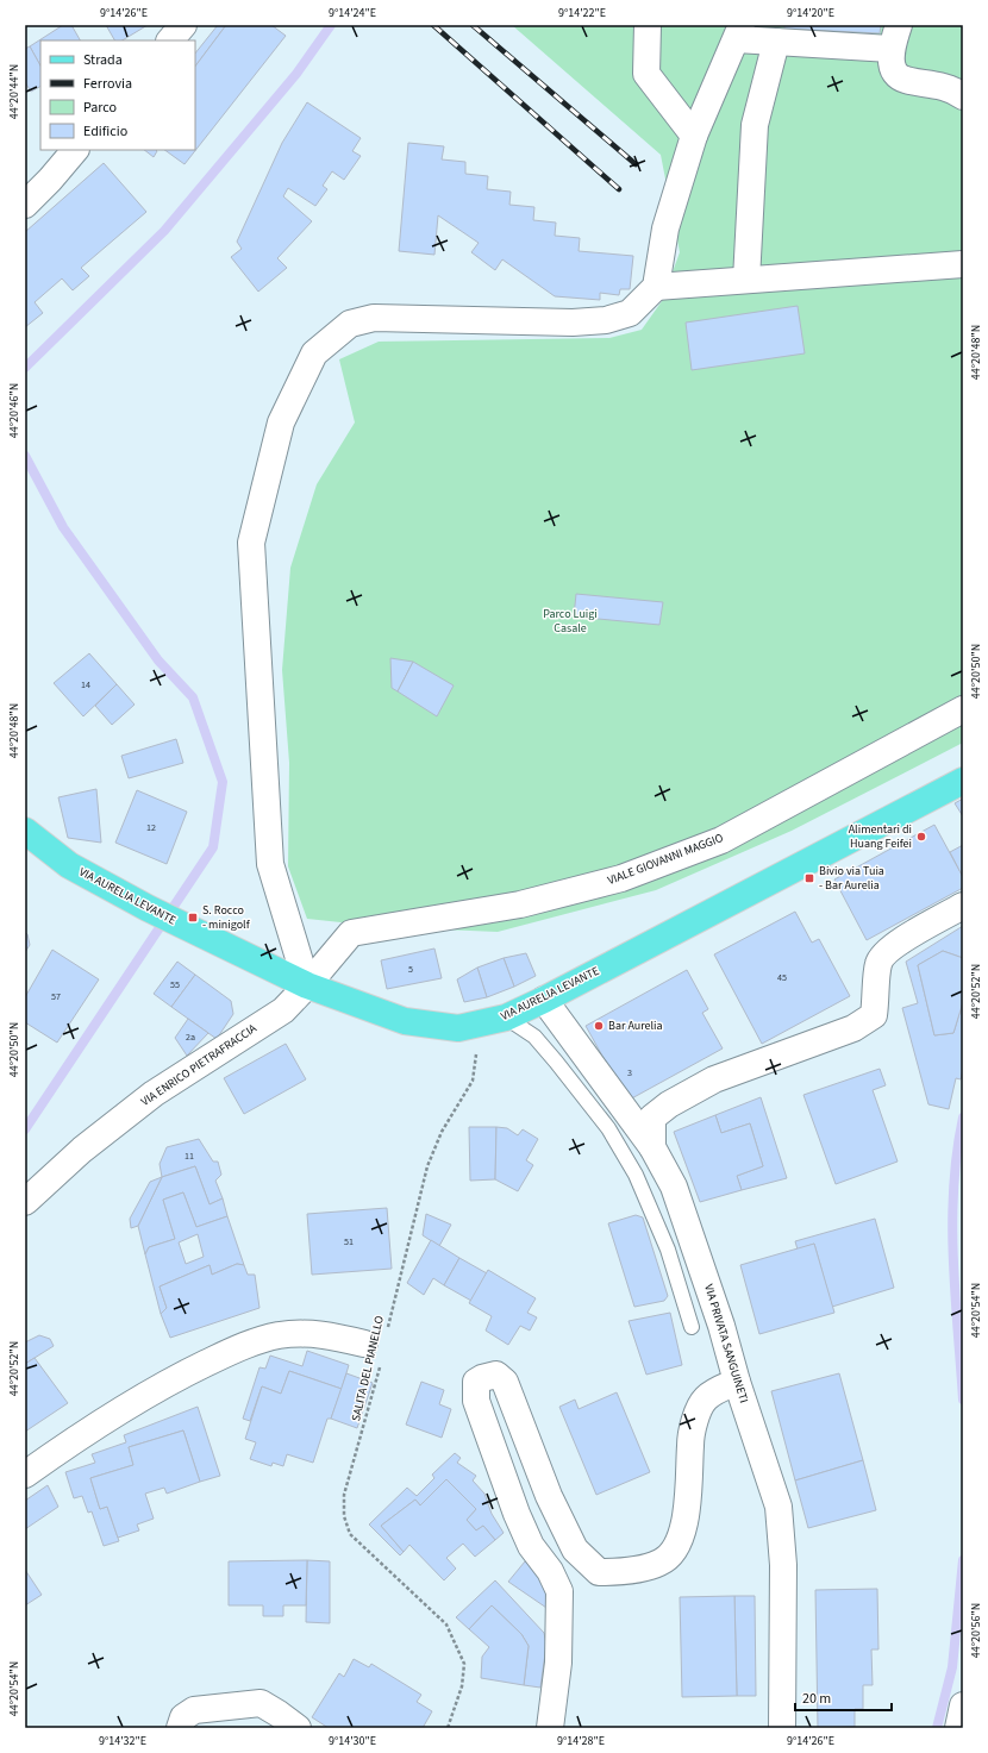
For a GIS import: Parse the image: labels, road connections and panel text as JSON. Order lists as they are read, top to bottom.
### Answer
{
  "streets": {
    "main road": ["VIA AURELIA LEVANTE"],
    "street": ["VIALE GIOVANNI MAGGIO", "VIA ENRICO PIETRAFRACCIA", "VIA PRIVATA SANGUINETI"],
    "path": ["SALITA DEL PIANELLO"]
  },
  "crossings": [
    ["VIALE GIOVANNI MAGGIO", "VIA AURELIA LEVANTE"],
    ["VIALE GIOVANNI MAGGIO", "VIA ENRICO PIETRAFRACCIA"],
    ["VIA AURELIA LEVANTE", "VIA ENRICO PIETRAFRACCIA"],
    ["VIA AURELIA LEVANTE", "VIA PRIVATA SANGUINETI"]
  ],
  "parks": ["Parco Luigi Casale"],
  "places": {
    "other": ["Alimentari di Huang Feifei", "Bar Aurelia"],
    "transit": ["Bivio via Tuia - Bar Aurelia", "S. Rocco - minigolf"]
  },
  "house_numbers": [
    "14",
    "12",
    "5",
    "45",
    "55",
    "57",
    "2a",
    "3",
    "11",
    "51"
  ],
  "legend": [
    "Strada",
    "Ferrovia",
    "Parco",
    "Edificio"
  ],
  "scale_bar": "20 m",
  "coordinates": [
    "9°14'26\"E",
    "9°14'24\"E",
    "9°14'22\"E",
    "9°14'20\"E",
    "44°20'44\"N",
    "44°20'48\"N",
    "44°20'46\"N",
    "44°20'50\"N",
    "44°20'52\"N",
    "44°20'54\"N",
    "44°20'56\"N",
    "9°14'32\"E",
    "9°14'30\"E",
    "9°14'28\"E"
  ]
}
